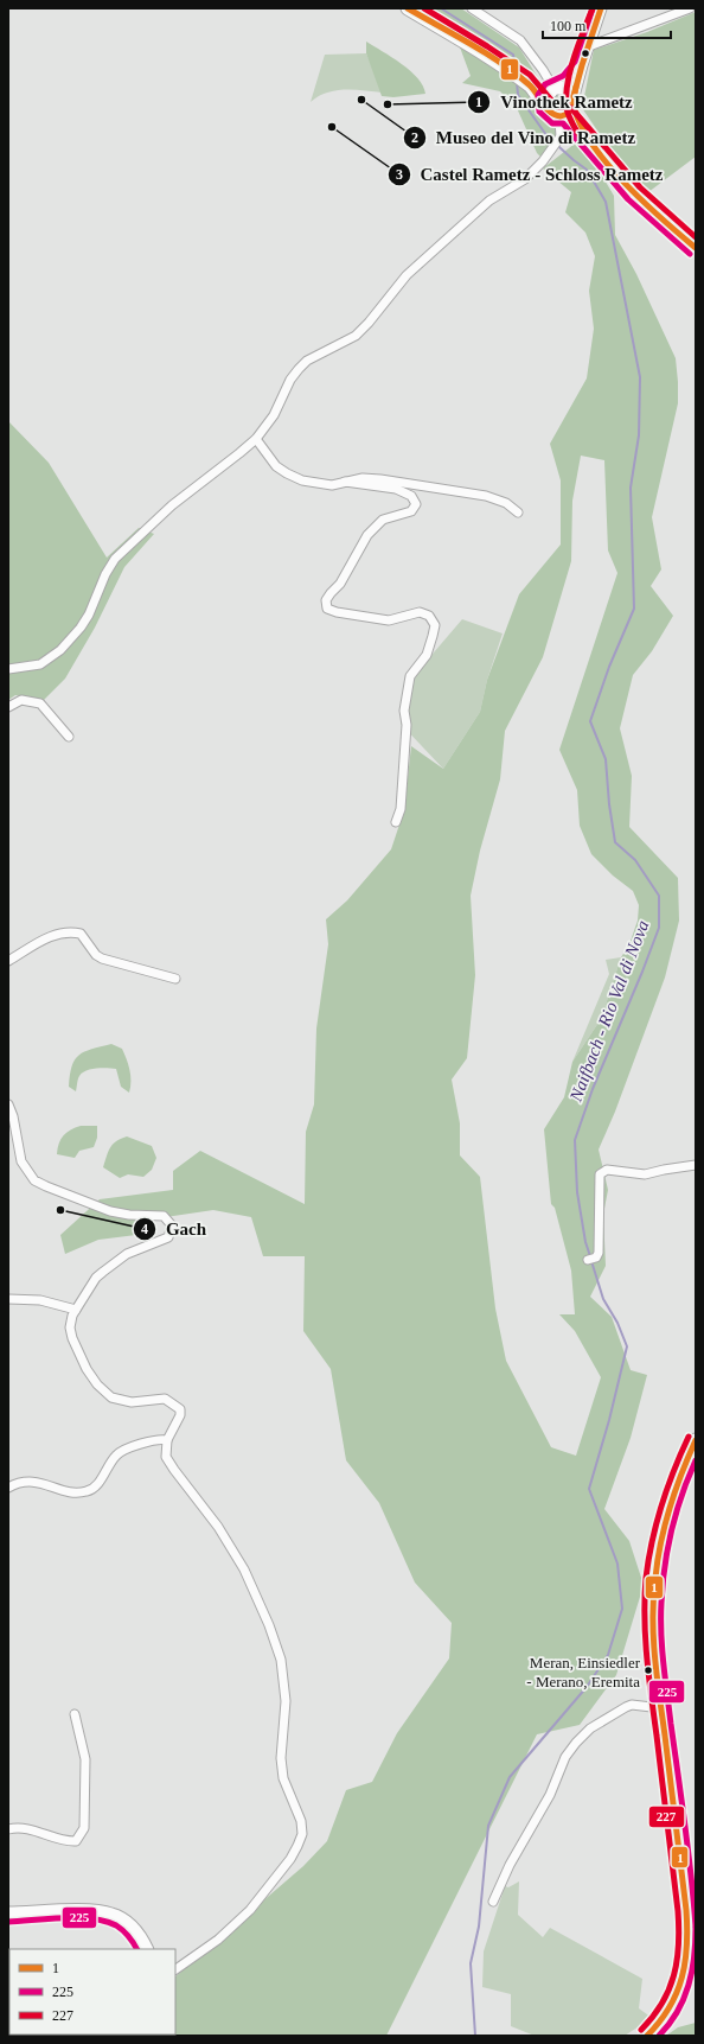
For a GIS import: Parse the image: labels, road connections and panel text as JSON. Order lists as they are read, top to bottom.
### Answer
{
  "water": ["Naifbach - Rio Val di Nova"],
  "places": [
    "Museo del Vino di Rametz",
    "Vinothek Rametz",
    "Castel Rametz - Schloss Rametz",
    "Gach",
    "Meran, Einsiedler - Merano, Eremita"
  ],
  "lines": ["transit line 1", "transit line 225", "transit line 227"],
  "legend": ["1", "225", "227"],
  "scale_bar": "100 m"
}
